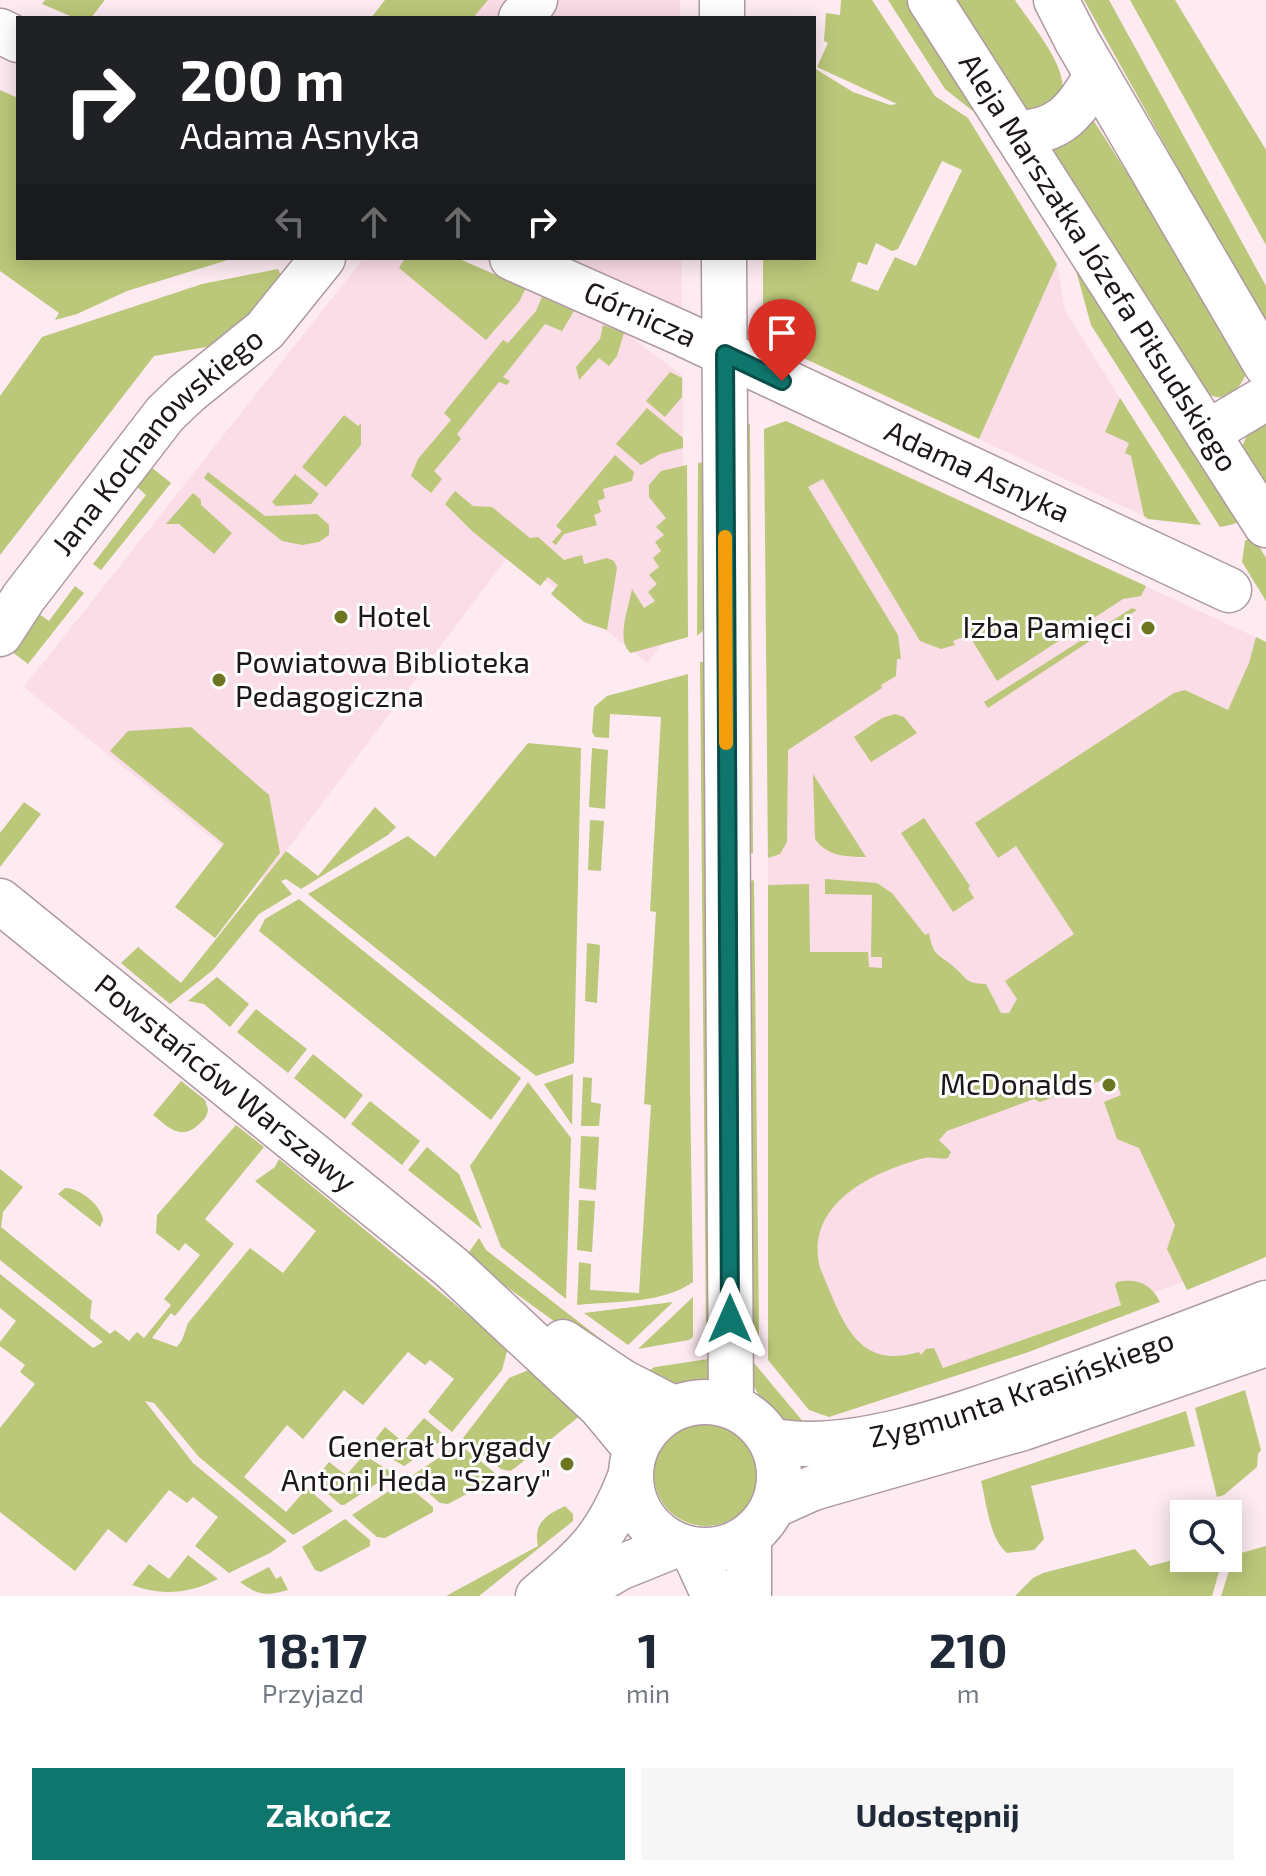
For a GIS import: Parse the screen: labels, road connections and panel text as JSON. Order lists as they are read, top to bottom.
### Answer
{
  "streets": {
    "street": [
      "Aleja Marszałka Józefa Piłsudskiego",
      "Górnicza",
      "Jana Kochanowskiego",
      "Adama Asnyka",
      "Powstańców Warszawy",
      "Zygmunta Krasińskiego"
    ]
  },
  "crossings": [
    ["Górnicza", "Adama Asnyka"],
    ["Powstańców Warszawy", "Zygmunta Krasińskiego"]
  ],
  "places": [
    "Hotel",
    "Izba Pamięci",
    "Powiatowa Biblioteka Pedagogiczna",
    "McDonalds",
    "Generał brygady Antoni Heda \"Szary\""
  ],
  "page": {
    "turn": ["200 m", "Adama Asnyka"],
    "eta": [
      "18:17",
      "Przyjazd",
      "1",
      "min",
      "210",
      "m"
    ],
    "buttons": ["Zakończ", "Udostępnij"]
  }
}
